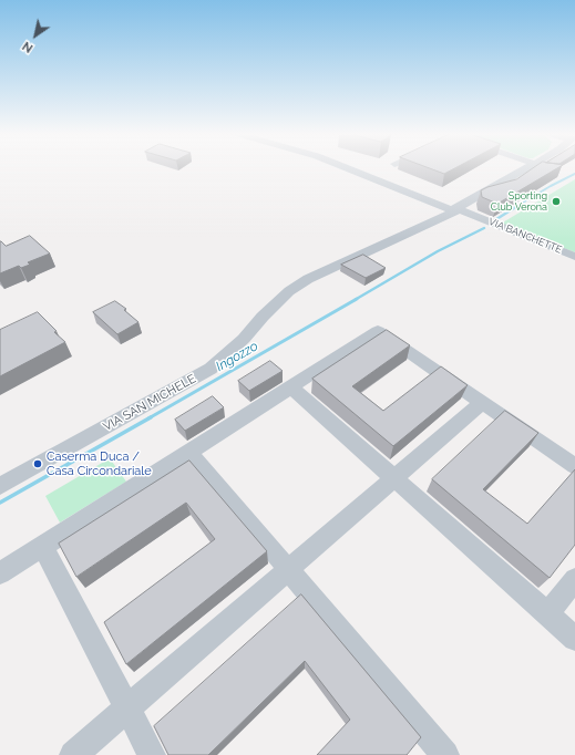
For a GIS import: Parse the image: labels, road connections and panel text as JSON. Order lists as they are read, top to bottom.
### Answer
{
  "streets": {
    "street": ["VIA BANCHETTE", "VIA SAN MICHELE"]
  },
  "crossings": [
    ["VIA BANCHETTE", "VIA SAN MICHELE"]
  ],
  "water": ["Ingozzo"],
  "places": ["Sporting Club Verona", "Caserma Duca / Casa Circondariale"],
  "north": "bottom left"
}
